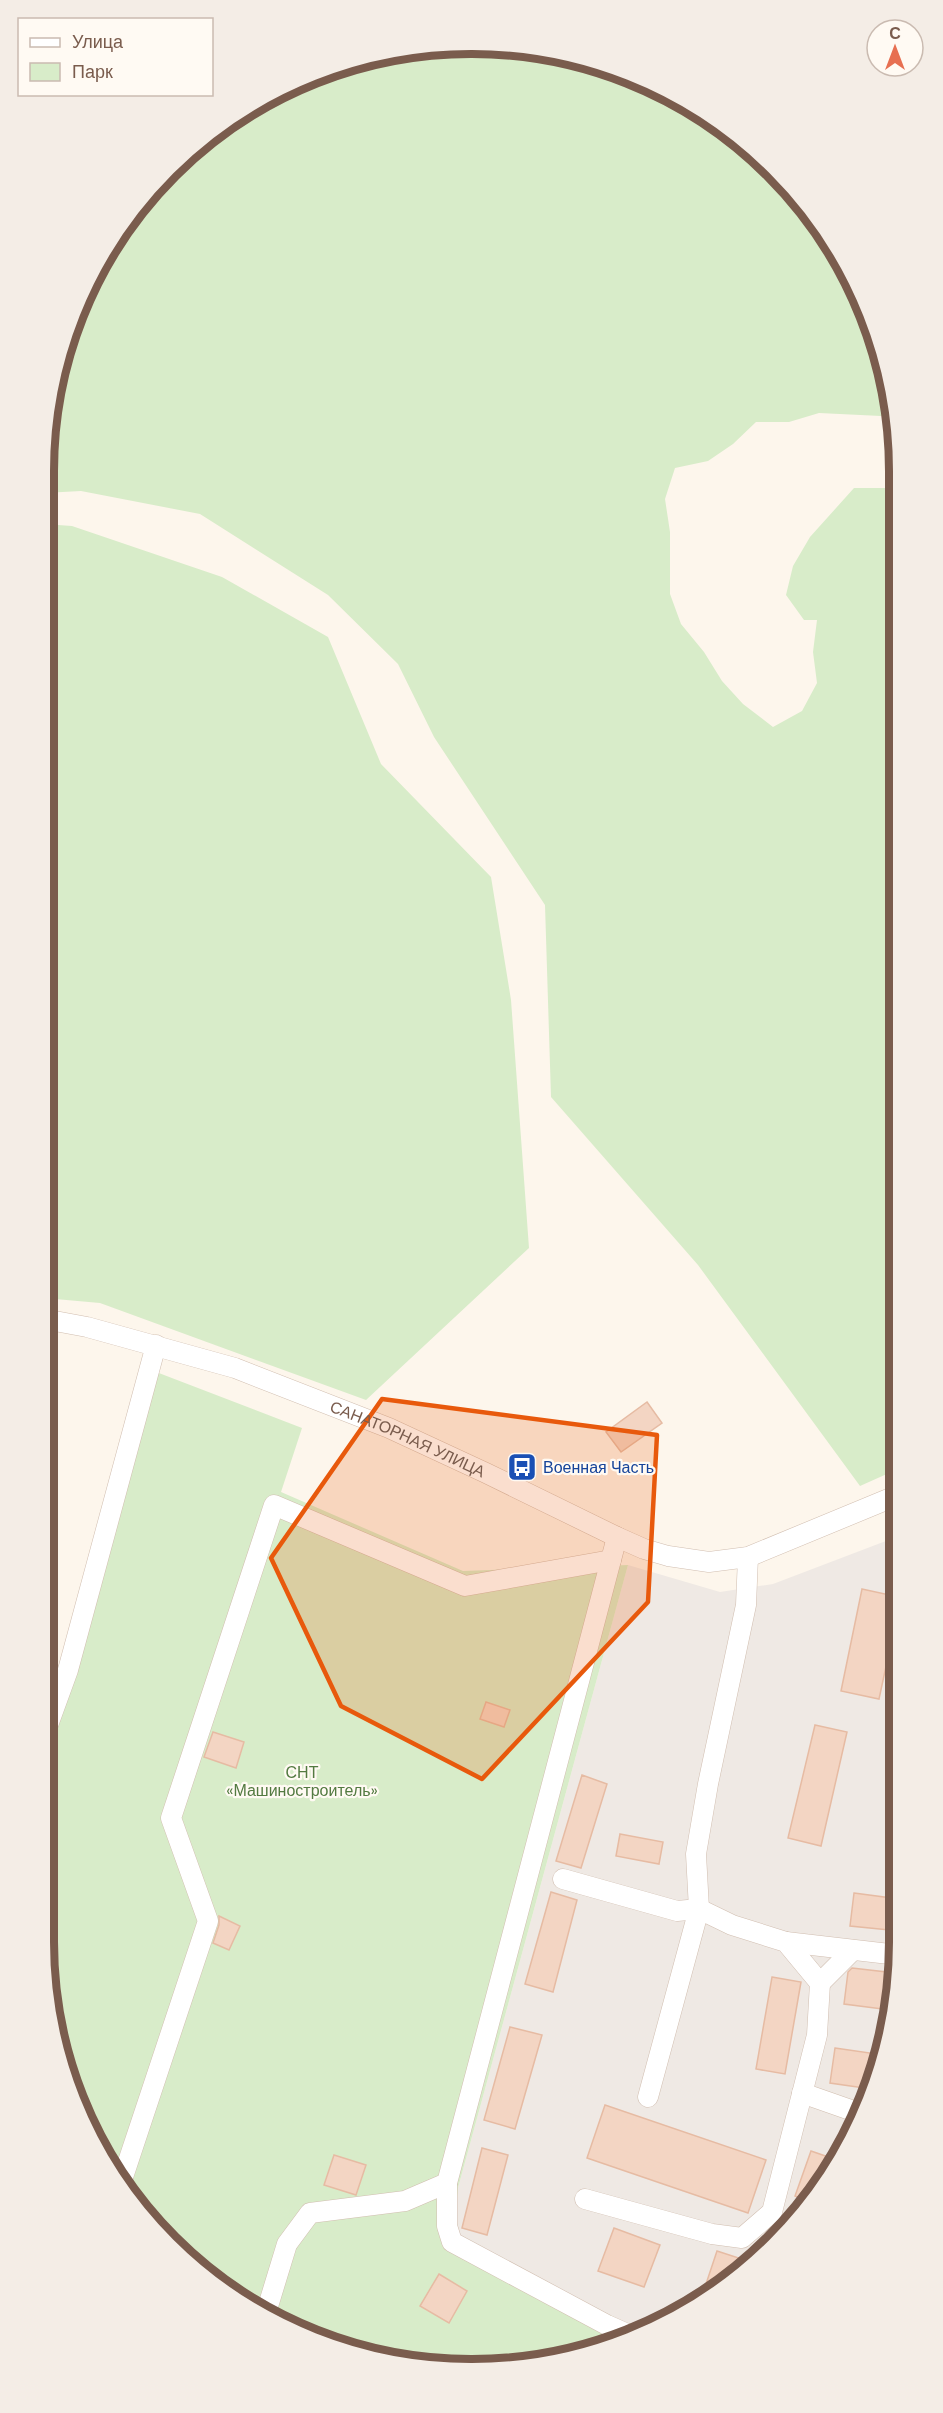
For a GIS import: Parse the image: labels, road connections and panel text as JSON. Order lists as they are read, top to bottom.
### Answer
{
  "streets": {
    "street": ["САНАТОРНАЯ УЛИЦА"]
  },
  "parks": ["СНТ «Машиностроитель»"],
  "places": {
    "bus stop": ["Военная Часть"]
  },
  "legend": ["Улица", "Парк"],
  "north": "top"
}
